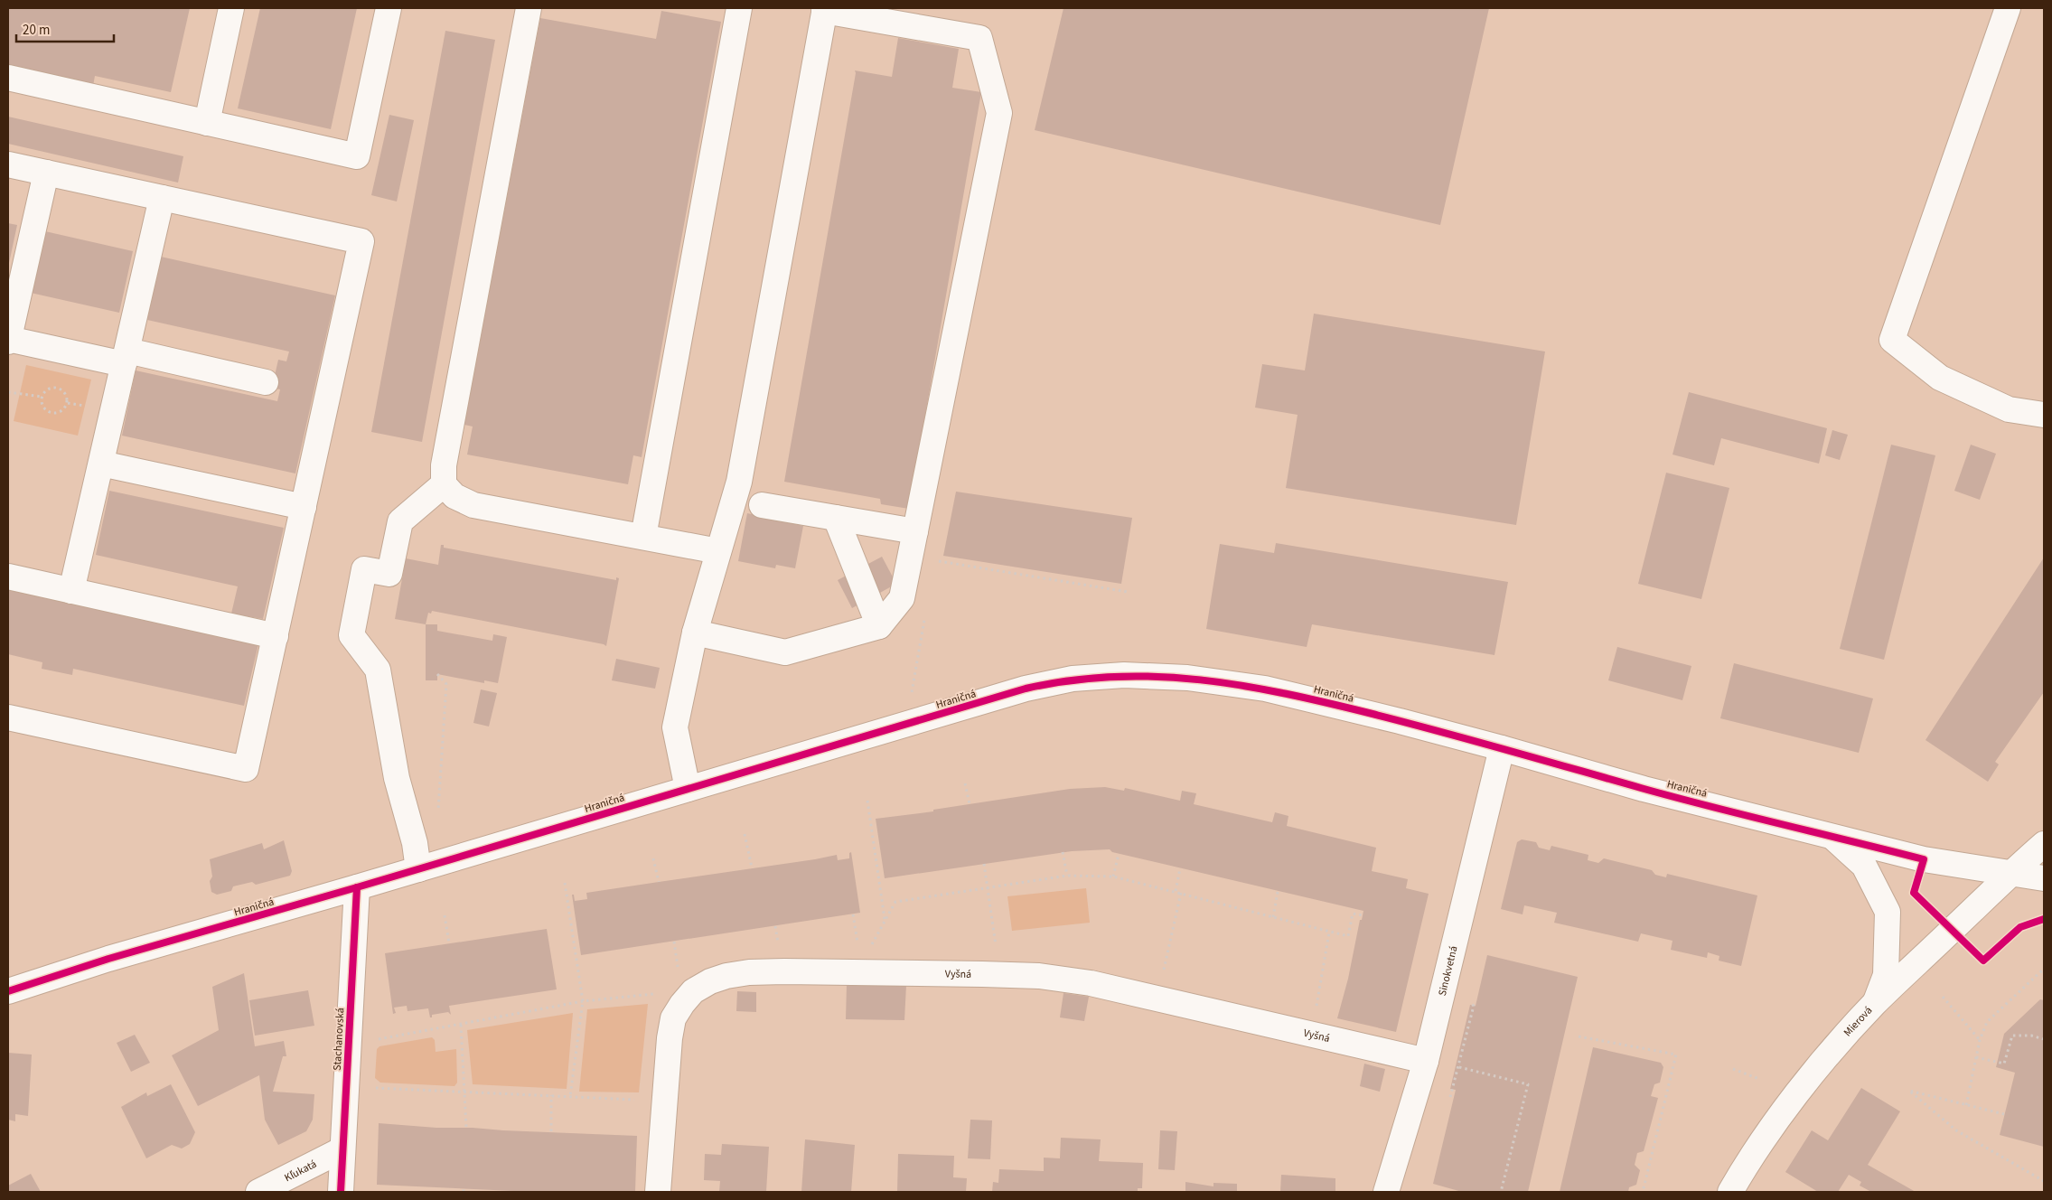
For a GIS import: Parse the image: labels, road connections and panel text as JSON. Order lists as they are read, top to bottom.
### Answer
{
  "streets": {
    "street": [
      "Hraničná",
      "Sinokvetná",
      "Vyšná",
      "Mierová",
      "Stachanovská",
      "Kľukatá"
    ]
  },
  "crossings": [
    ["Hraničná", "Sinokvetná"],
    ["Hraničná", "Mierová"],
    ["Hraničná", "Stachanovská"],
    ["Sinokvetná", "Vyšná"],
    ["Stachanovská", "Kľukatá"]
  ],
  "scale_bar": "20 m"
}
